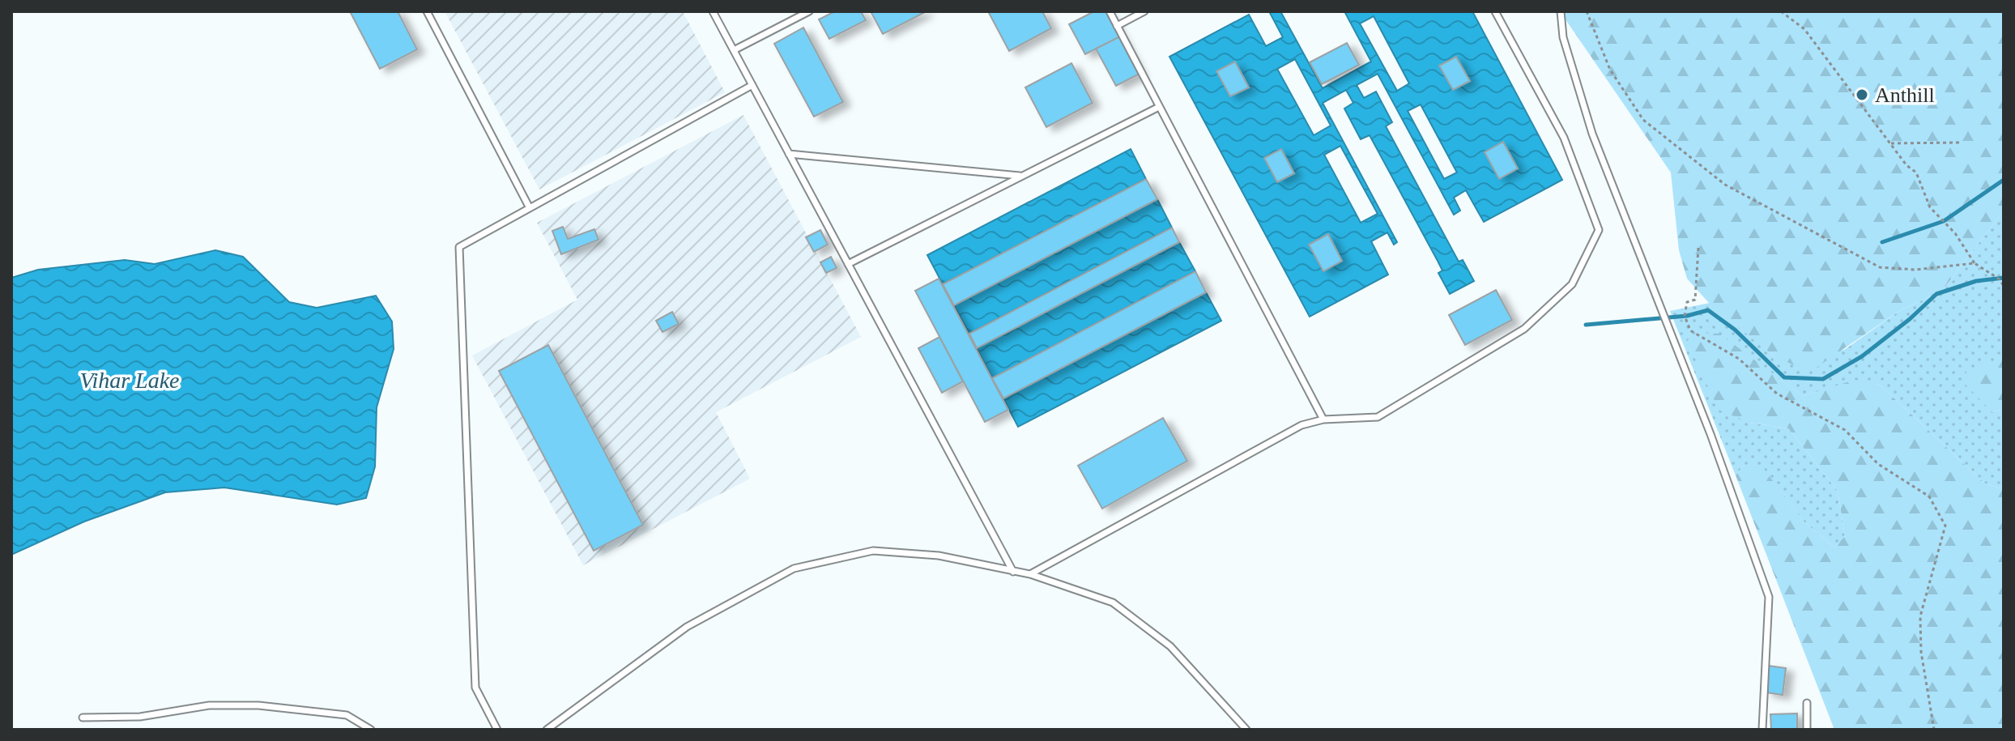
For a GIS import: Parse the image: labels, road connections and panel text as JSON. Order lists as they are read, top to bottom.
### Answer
{
  "water": ["Vihar Lake"],
  "places": ["Anthill"]
}
